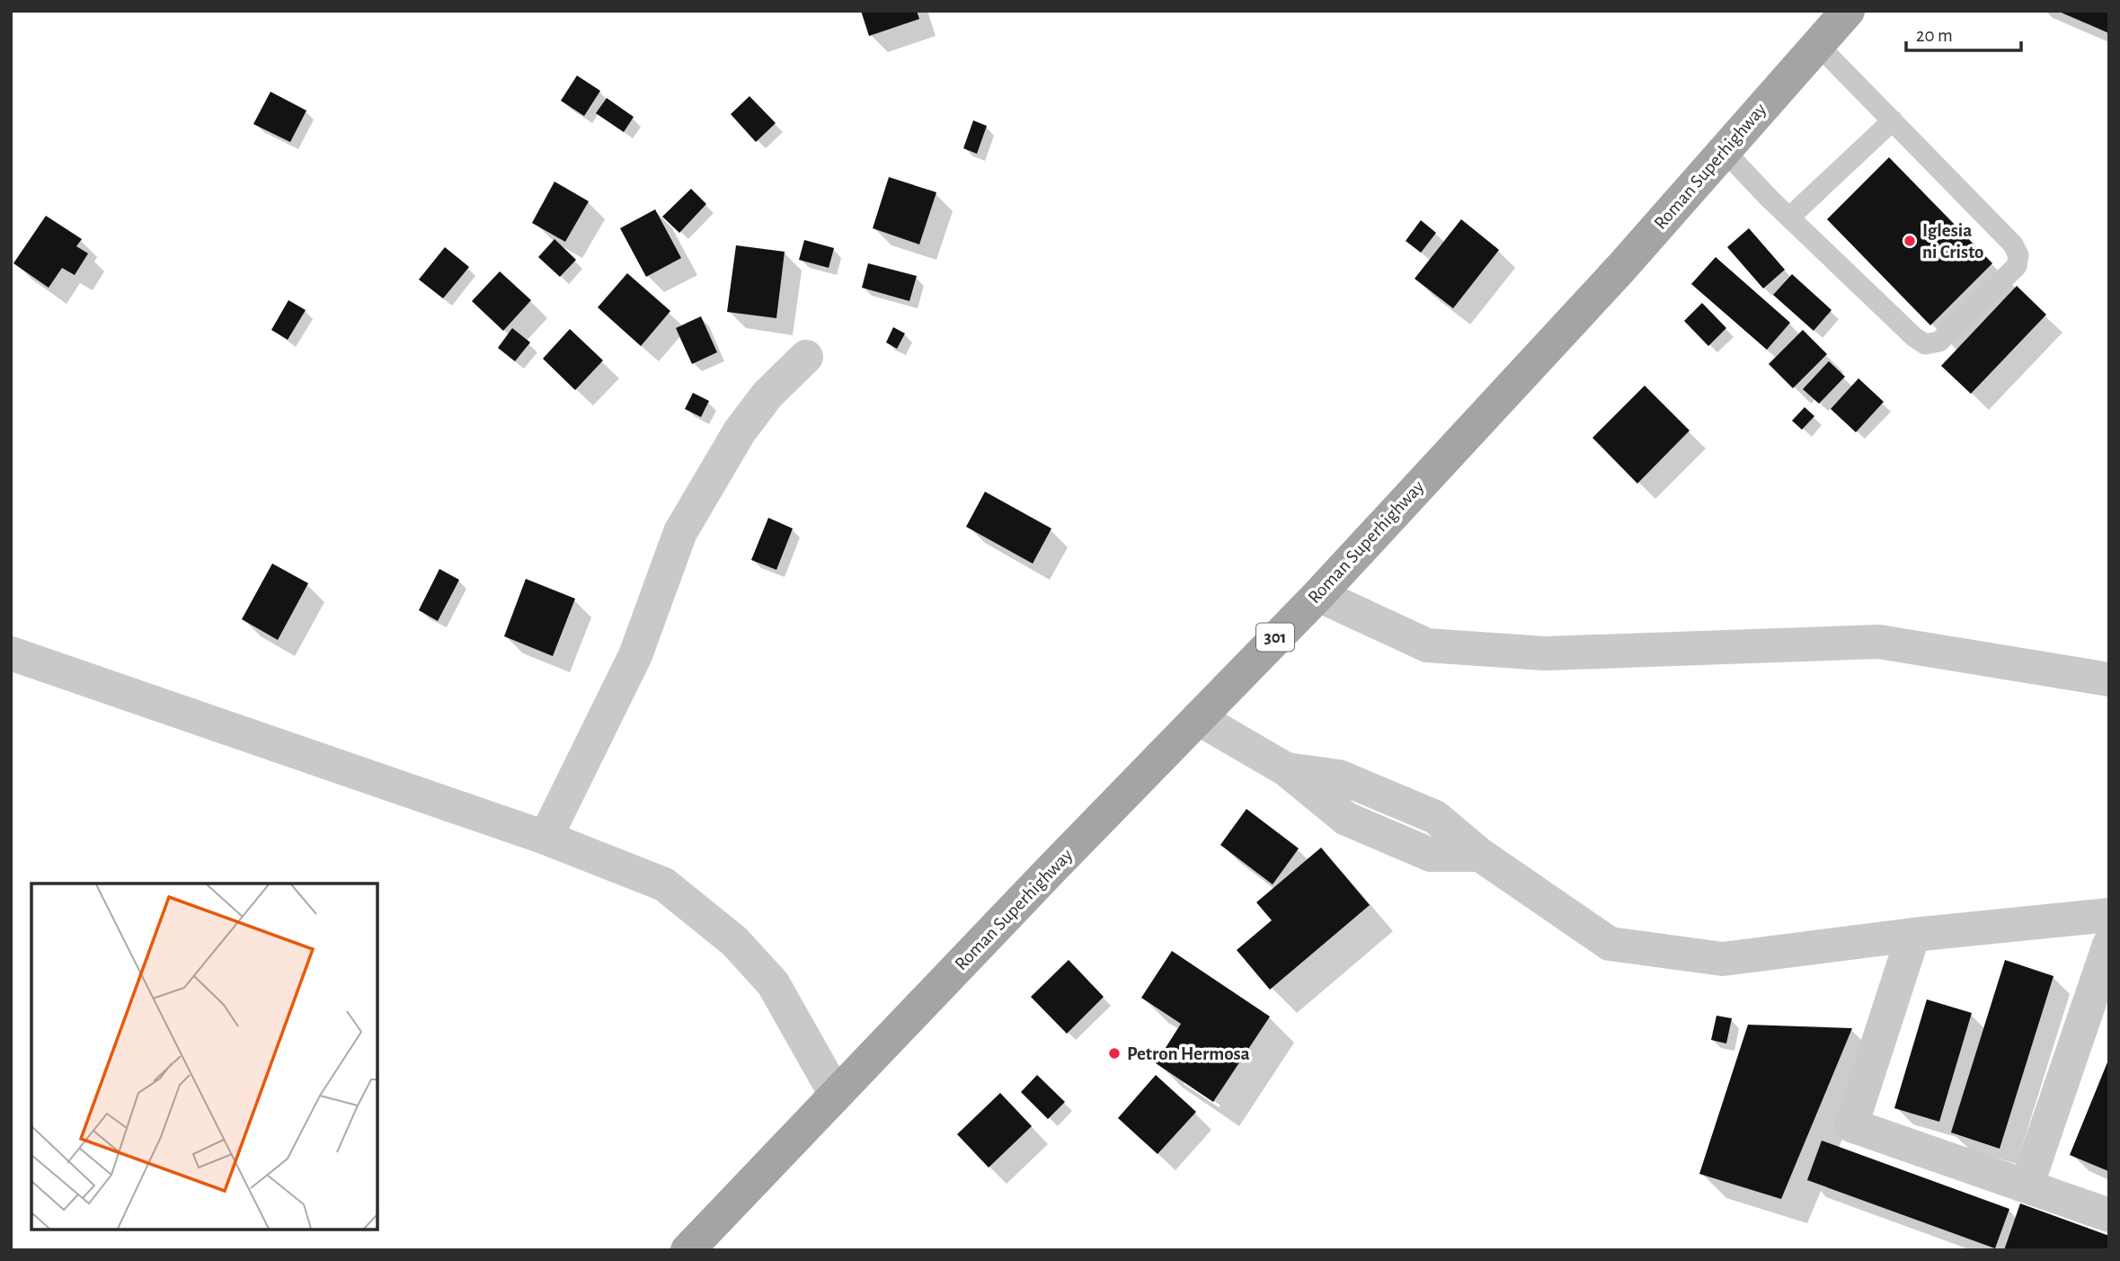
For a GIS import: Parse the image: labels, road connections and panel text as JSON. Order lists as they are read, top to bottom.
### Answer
{
  "streets": {
    "main road": ["Roman Superhighway", "301"]
  },
  "places": ["Iglesia ni Cristo", "Petron Hermosa"],
  "scale_bar": "20 m"
}
